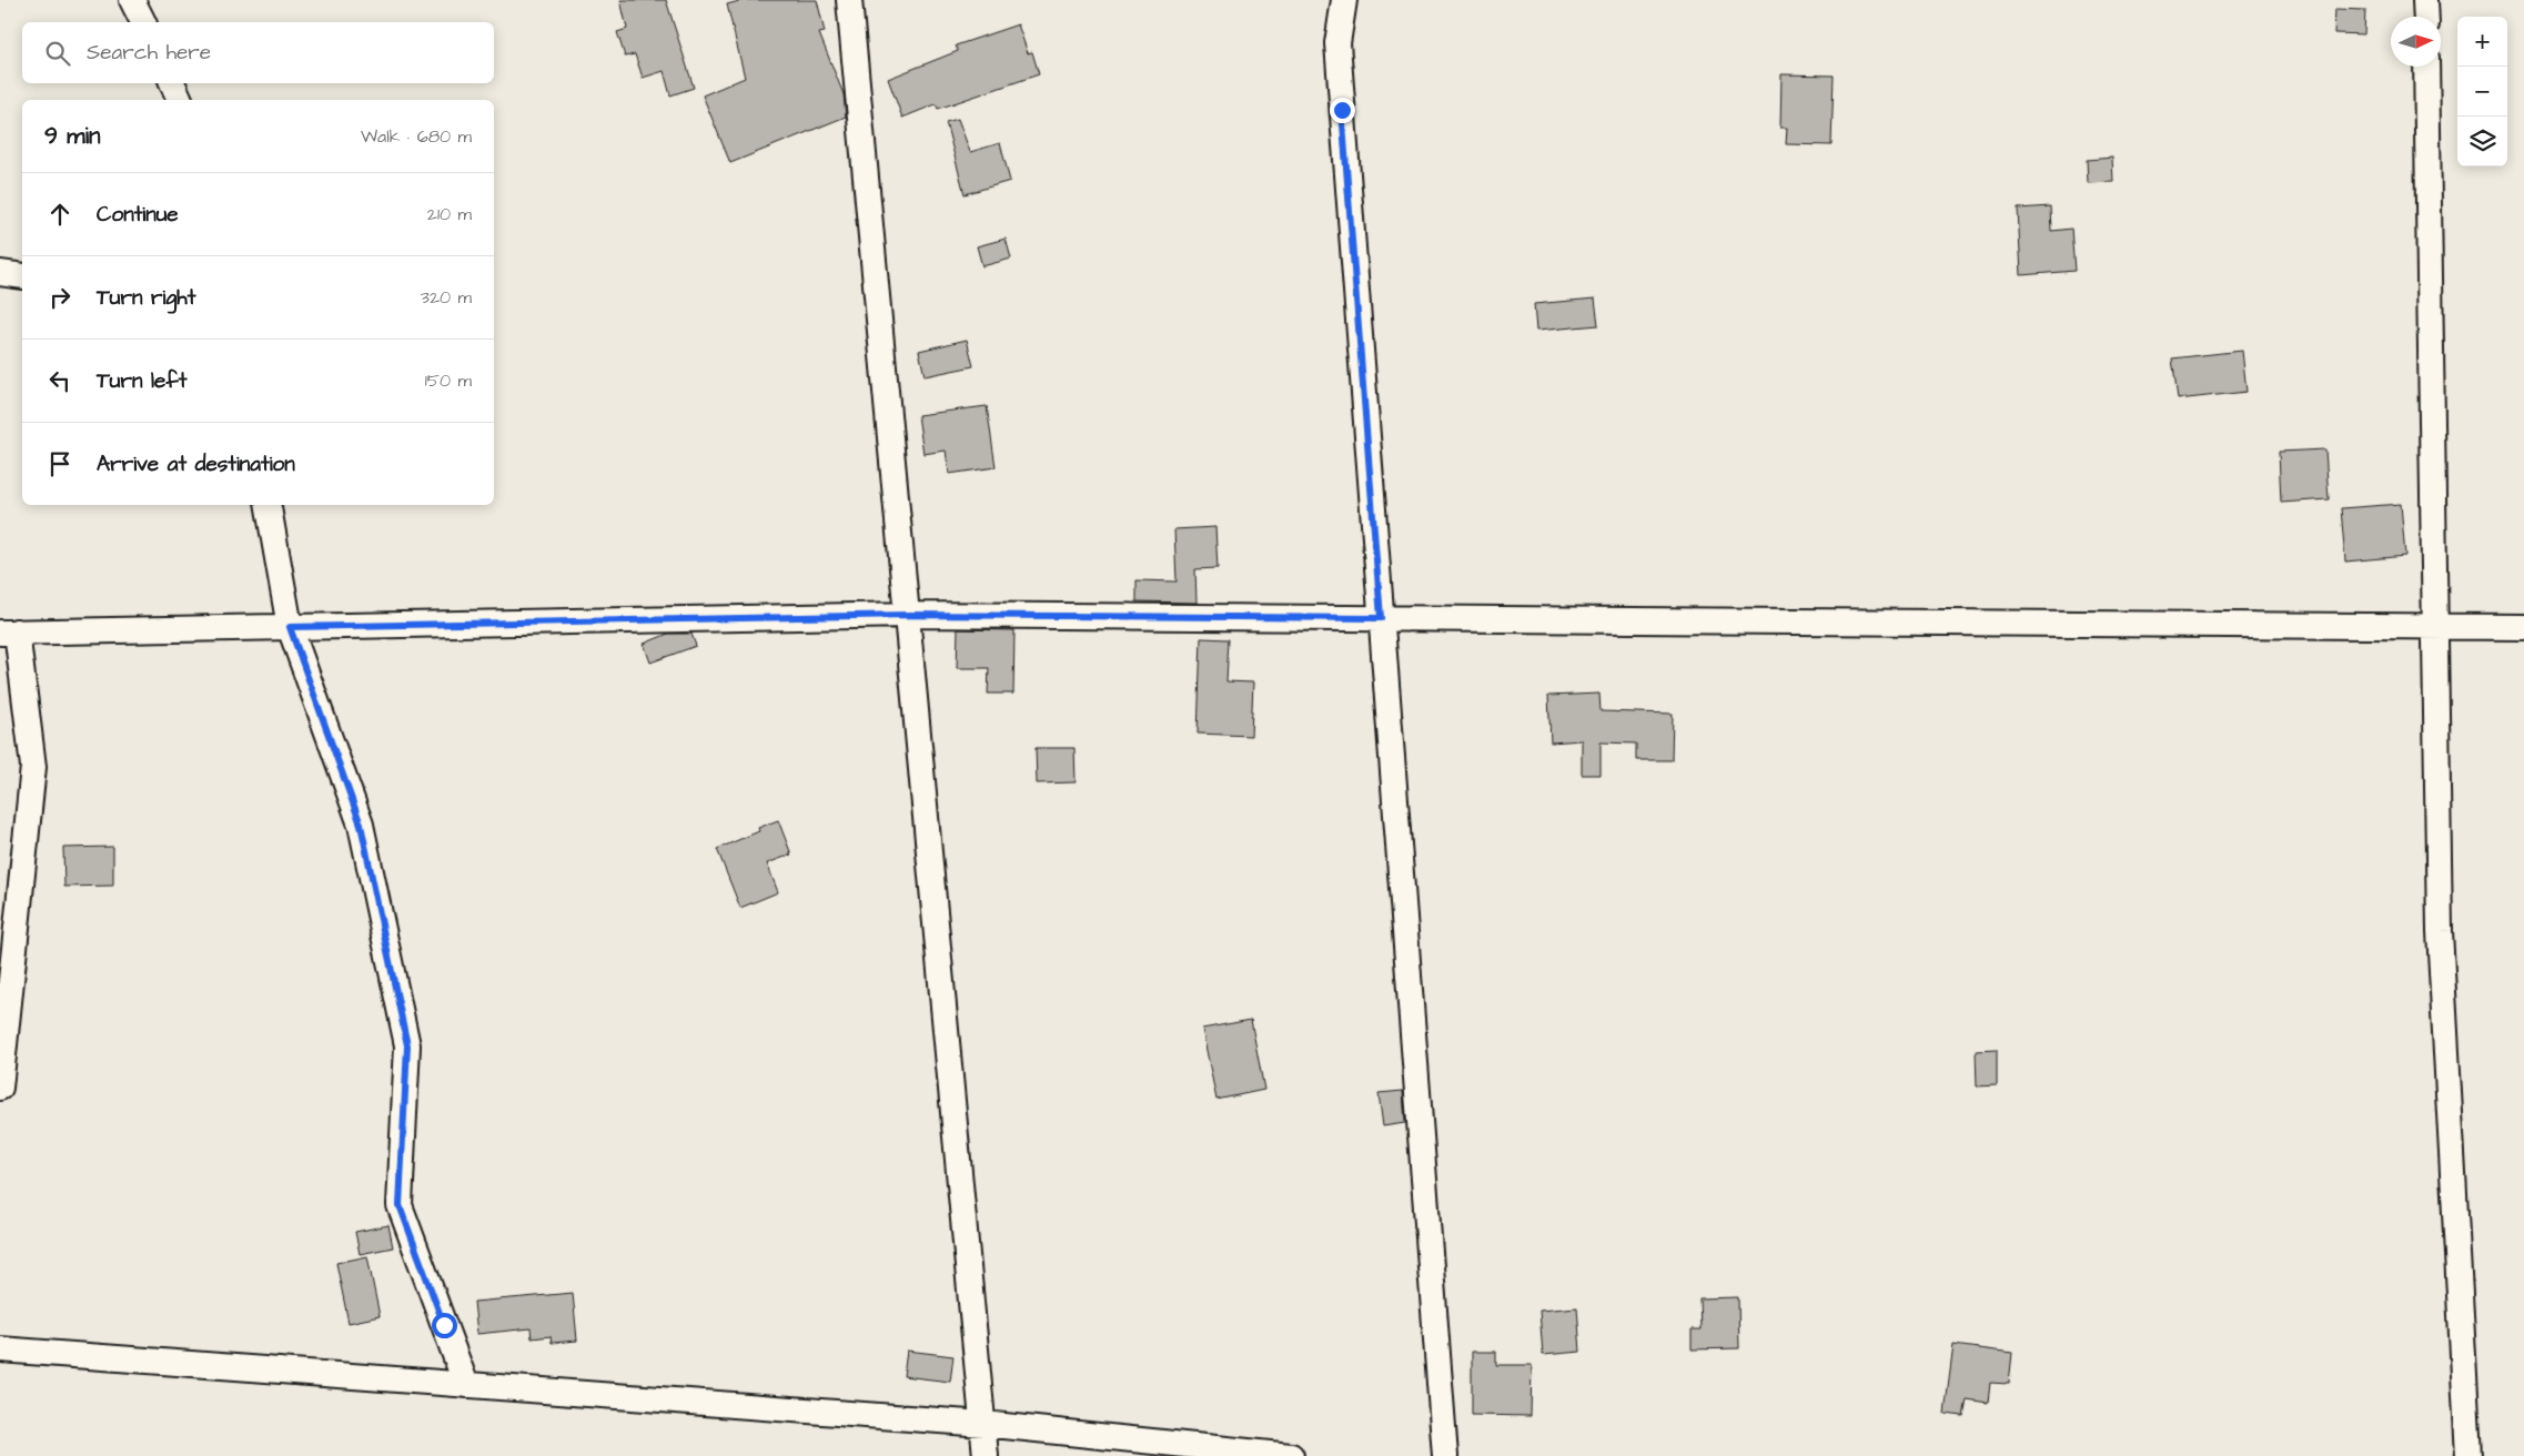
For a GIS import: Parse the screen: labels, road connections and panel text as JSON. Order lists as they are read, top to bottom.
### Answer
{
  "north": "right",
  "page": {
    "map_buttons": ["+", "−"],
    "search": "Search here",
    "heading": ["9 min", "Walk · 680 m"],
    "list": [
      ["Continue", "210 m"],
      ["Turn right", "320 m"],
      ["Turn left", "150 m"],
      "Arrive at destination"
    ]
  }
}
